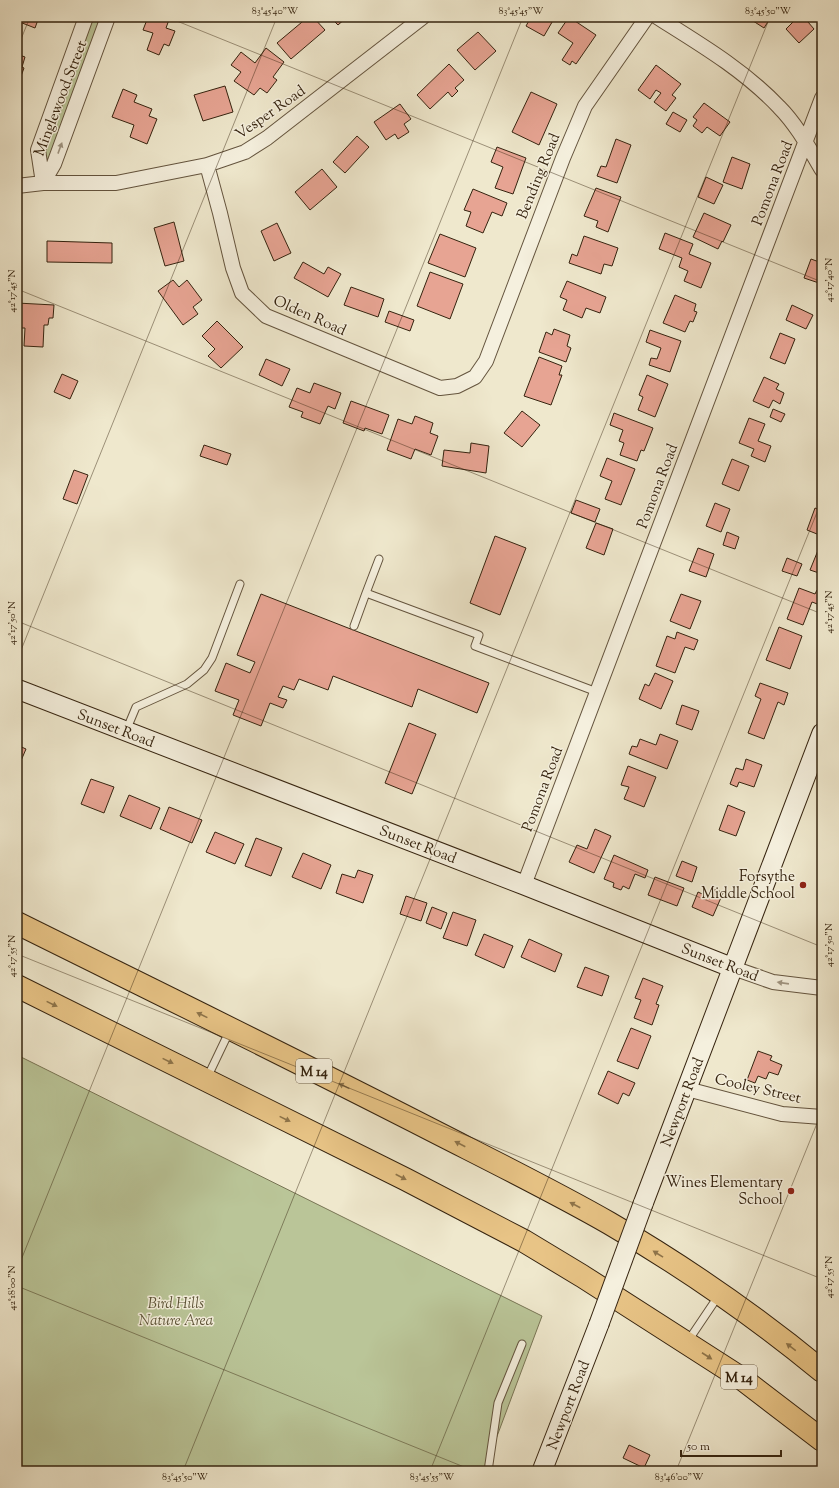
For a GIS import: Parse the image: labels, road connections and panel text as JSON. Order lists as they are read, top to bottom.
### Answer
{
  "streets": {
    "highway": ["M 14"],
    "street": [
      "Minglewood Street",
      "Vesper Road",
      "Bending Road",
      "Pomona Road",
      "Olden Road",
      "Sunset Road",
      "Cooley Street",
      "Newport Road"
    ]
  },
  "crossings": [
    ["Minglewood Street", "Vesper Road"],
    ["Vesper Road", "Olden Road"],
    ["Bending Road", "Olden Road"],
    ["Pomona Road", "Sunset Road"],
    ["Sunset Road", "Newport Road"],
    ["Cooley Street", "Newport Road"]
  ],
  "parks": ["Bird Hills Nature Area"],
  "places": ["Forsythe Middle School", "Wines Elementary School"],
  "scale_bar": "50 m",
  "coordinates": [
    "83°45'40\"W",
    "83°45'45\"W",
    "83°45'50\"W",
    "42°17'40\"N",
    "42°17'45\"N",
    "42°17'50\"N",
    "42°17'55\"N",
    "42°18'00\"N",
    "83°45'55\"W",
    "83°46'00\"W"
  ]
}
